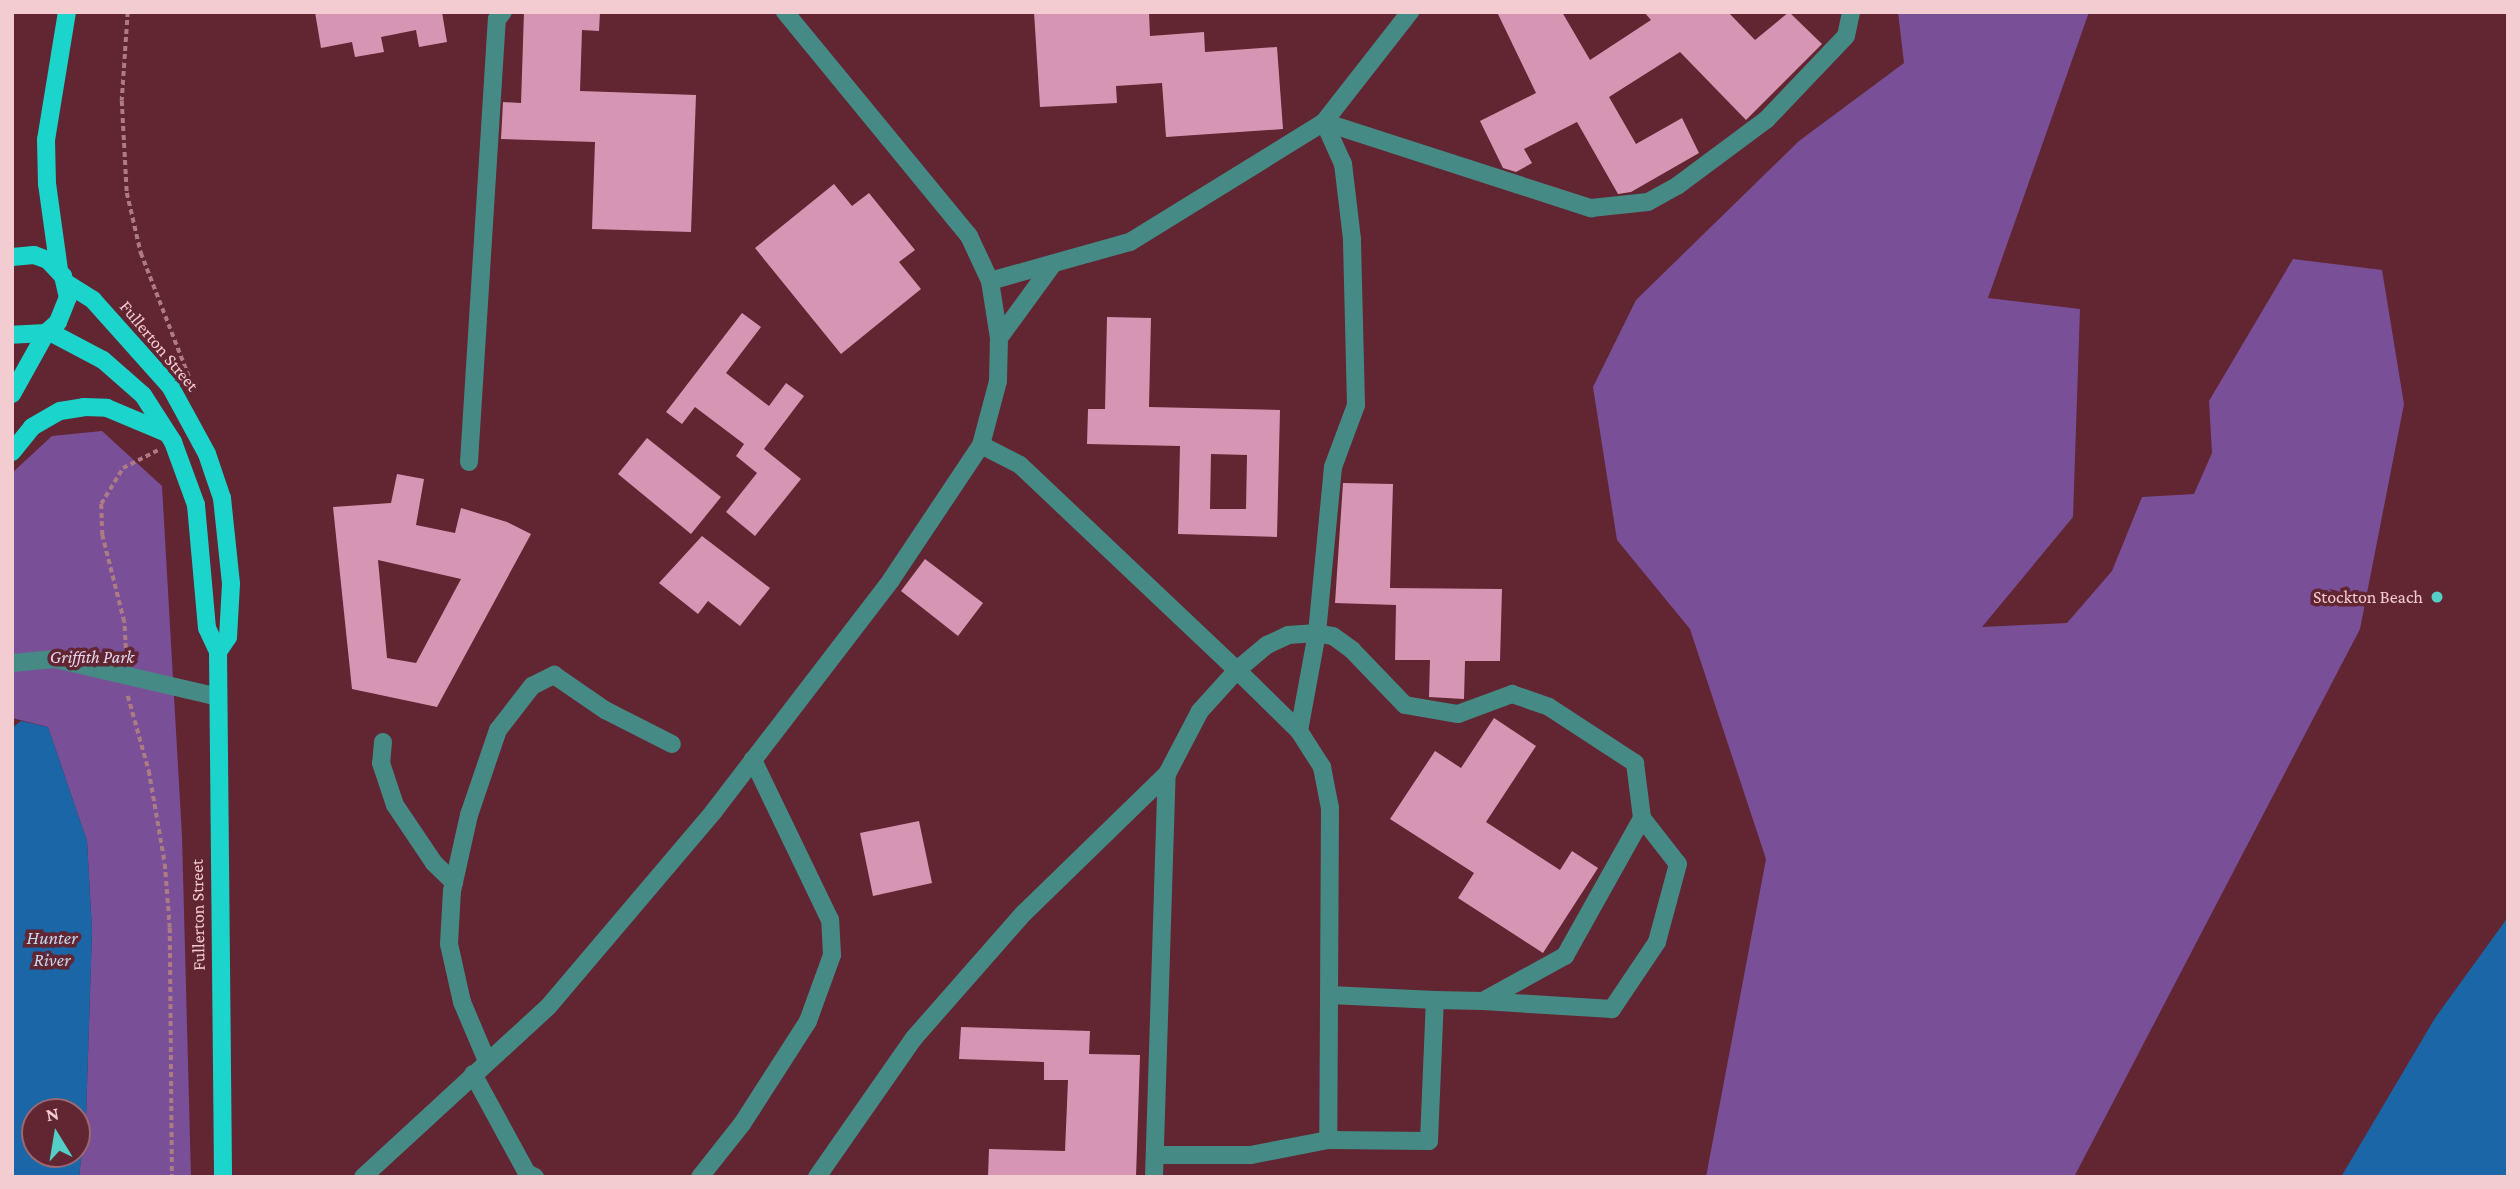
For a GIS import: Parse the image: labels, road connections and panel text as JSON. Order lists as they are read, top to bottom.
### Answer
{
  "streets": {
    "main road": ["Fullerton Street"]
  },
  "water": ["Hunter River"],
  "parks": ["Griffith Park"],
  "places": ["Stockton Beach"],
  "north": "top"
}
